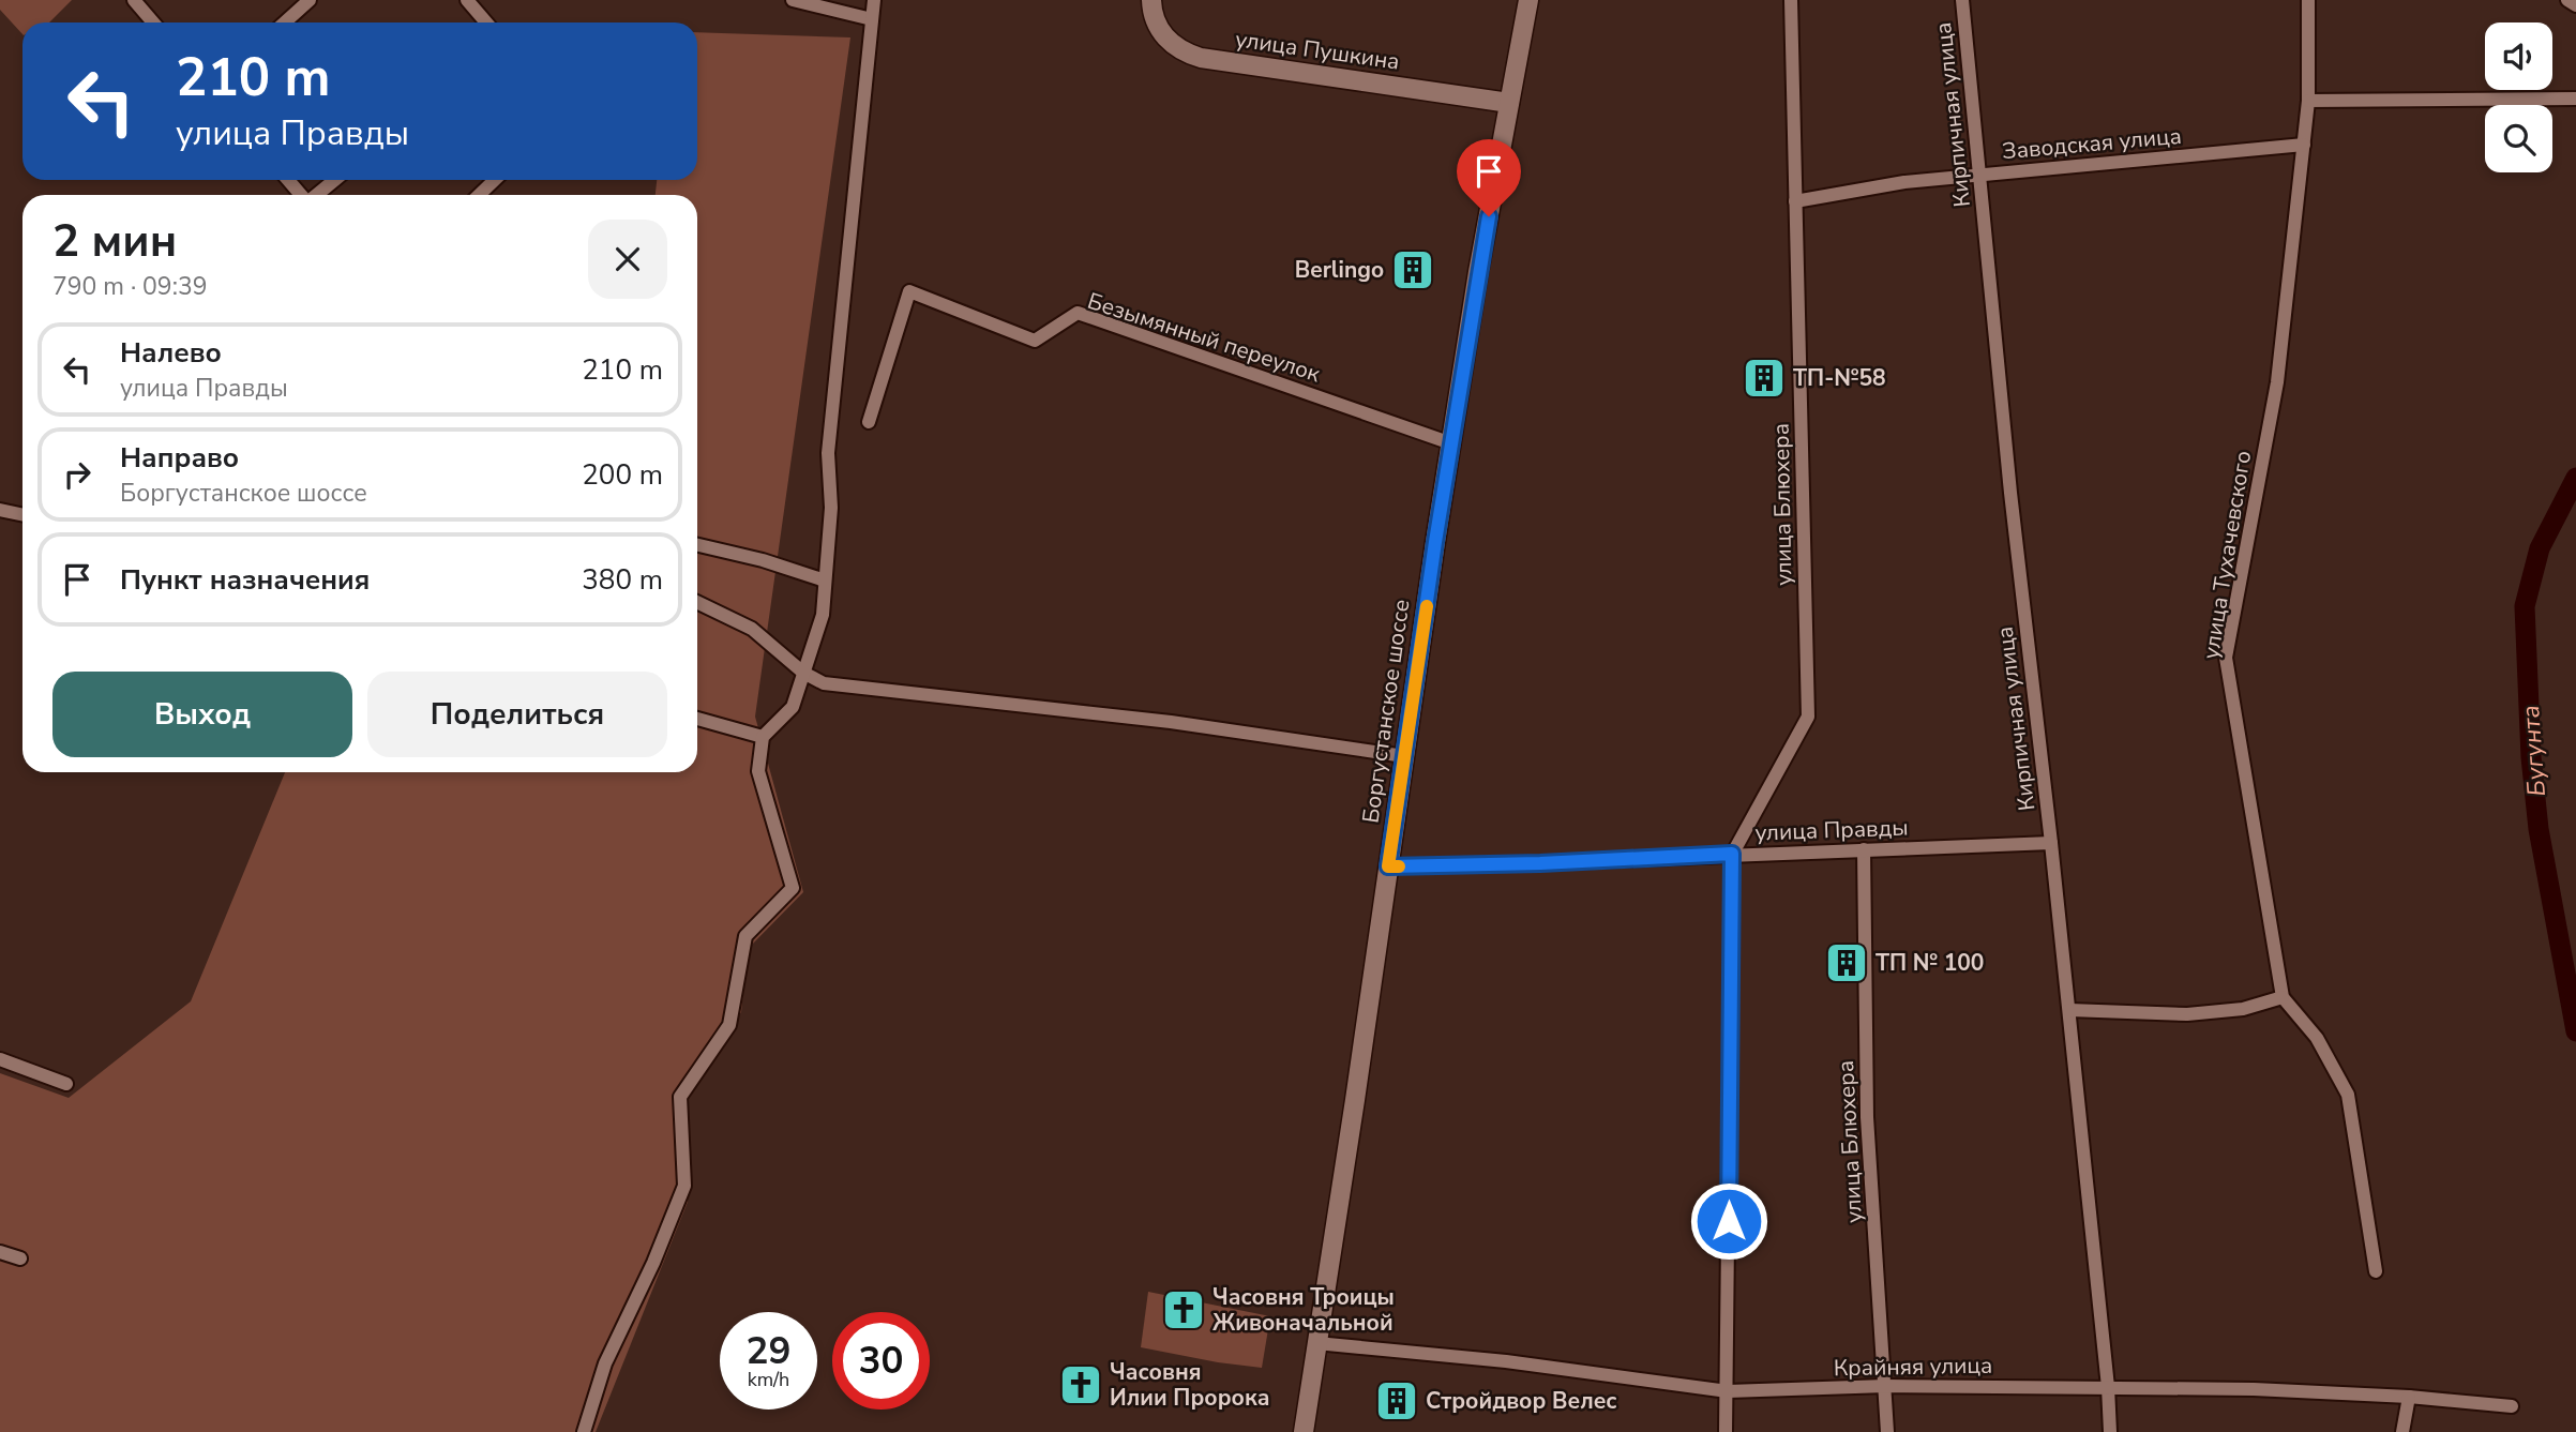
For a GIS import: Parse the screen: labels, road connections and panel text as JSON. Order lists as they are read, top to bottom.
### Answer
{
  "streets": {
    "street": [
      "улица Пушкина",
      "Кирпичная улица",
      "Заводская улица",
      "Безымянный переулок",
      "улица Блюхера",
      "улица Тухачевского",
      "Боргустанское шоссе",
      "улица Правды",
      "Крайняя улица"
    ]
  },
  "crossings": [
    ["улица Пушкина", "Боргустанское шоссе"],
    ["Кирпичная улица", "Заводская улица"],
    ["Кирпичная улица", "улица Правды"],
    ["Кирпичная улица", "Крайняя улица"],
    ["Заводская улица", "улица Блюхера"],
    ["Заводская улица", "улица Тухачевского"],
    ["Безымянный переулок", "Боргустанское шоссе"],
    ["улица Блюхера", "улица Правды"],
    ["улица Блюхера", "Крайняя улица"],
    ["Боргустанское шоссе", "улица Правды"],
    ["Боргустанское шоссе", "Крайняя улица"]
  ],
  "water": ["Бугунта"],
  "places": {
    "building": [
      "Berlingo",
      "ТП-№58",
      "ТП № 100",
      "Стройдвор Велес"
    ],
    "church": ["Часовня Троицы Живоначальной", "Часовня Илии Пророка"]
  },
  "page": {
    "turn": ["210 m", "улица Правды"],
    "heading": ["2 мин", "790 m · 09:39"],
    "list": [
      {
        "name": "Налево",
        "note": "улица Правды",
        "value": "210 m"
      },
      {
        "name": "Направо",
        "note": "Боргустанское шоссе",
        "value": "200 m"
      },
      {
        "name": "Пункт назначения",
        "value": "380 m"
      }
    ],
    "buttons": ["Выход", "Поделиться"],
    "speed": "29 km/h",
    "limit": "30"
  }
}
